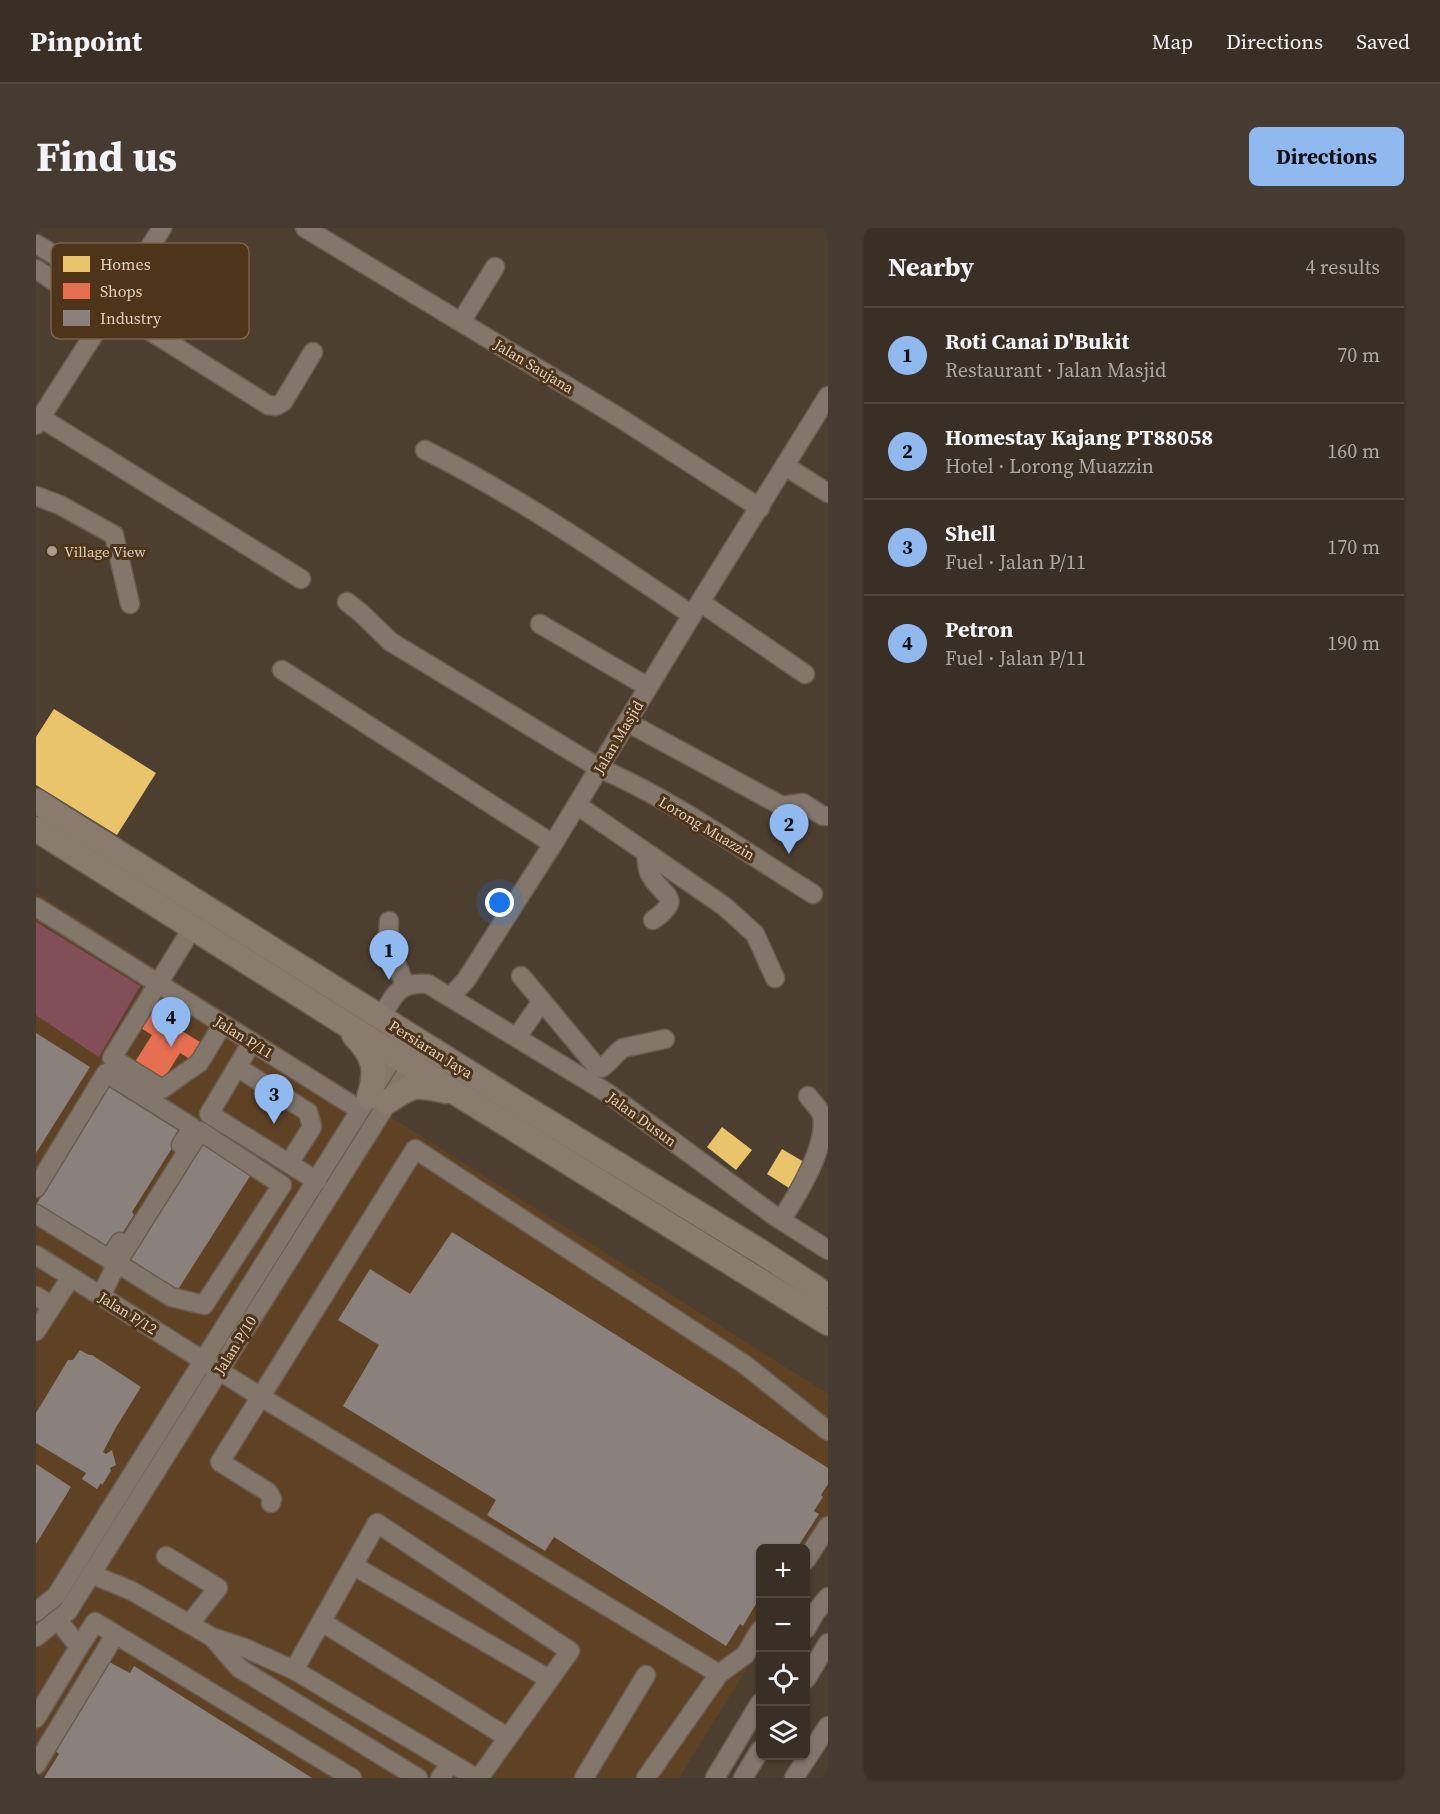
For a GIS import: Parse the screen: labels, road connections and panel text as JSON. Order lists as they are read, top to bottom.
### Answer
{
  "streets": {
    "main road": ["Persiaran Jaya"],
    "street": [
      "Jalan Saujana",
      "Jalan Masjid",
      "Lorong Muazzin",
      "Jalan P/11",
      "Jalan Dusun",
      "Jalan P/12",
      "Jalan P/10"
    ]
  },
  "crossings": [
    ["Jalan Saujana", "Jalan Masjid"],
    ["Jalan Masjid", "Lorong Muazzin"],
    ["Jalan Masjid", "Jalan Dusun"],
    ["Jalan P/11", "Jalan P/10"],
    ["Persiaran Jaya", "Jalan P/10"],
    ["Jalan P/12", "Jalan P/10"]
  ],
  "places": ["Village View"],
  "legend": ["Homes", "Shops", "Industry"],
  "page": {
    "header": "Pinpoint",
    "nav": ["Map", "Directions", "Saved"],
    "title": "Find us",
    "buttons": "Directions",
    "heading": ["Nearby", "4 results"],
    "list": [
      {
        "mark": "1",
        "name": "Roti Canai D'Bukit",
        "note": "Restaurant · Jalan Masjid",
        "value": "70 m"
      },
      {
        "mark": "2",
        "name": "Homestay Kajang PT88058",
        "note": "Hotel · Lorong Muazzin",
        "value": "160 m"
      },
      {
        "mark": "3",
        "name": "Shell",
        "note": "Fuel · Jalan P/11",
        "value": "170 m"
      },
      {
        "mark": "4",
        "name": "Petron",
        "note": "Fuel · Jalan P/11",
        "value": "190 m"
      }
    ],
    "pins": [
      "2",
      "1",
      "4",
      "3"
    ],
    "map_buttons": ["+", "−"]
  }
}
